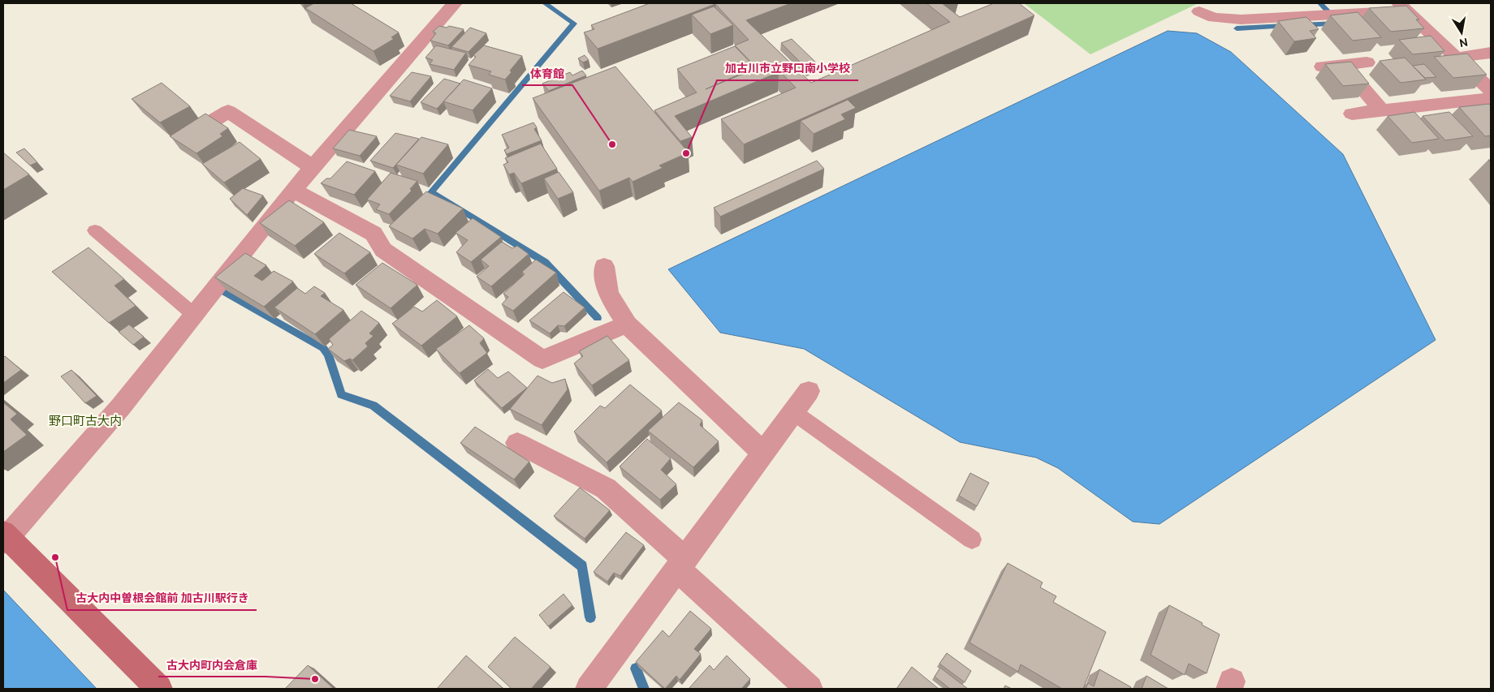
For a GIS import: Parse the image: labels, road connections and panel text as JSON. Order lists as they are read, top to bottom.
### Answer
{
  "districts": ["野口町古大内"],
  "places": [
    "体育館",
    "加古川市立野口南小学校",
    "古大内中曽根会館前 加古川駅行き",
    "古大内町内会倉庫"
  ],
  "north": "bottom"
}
